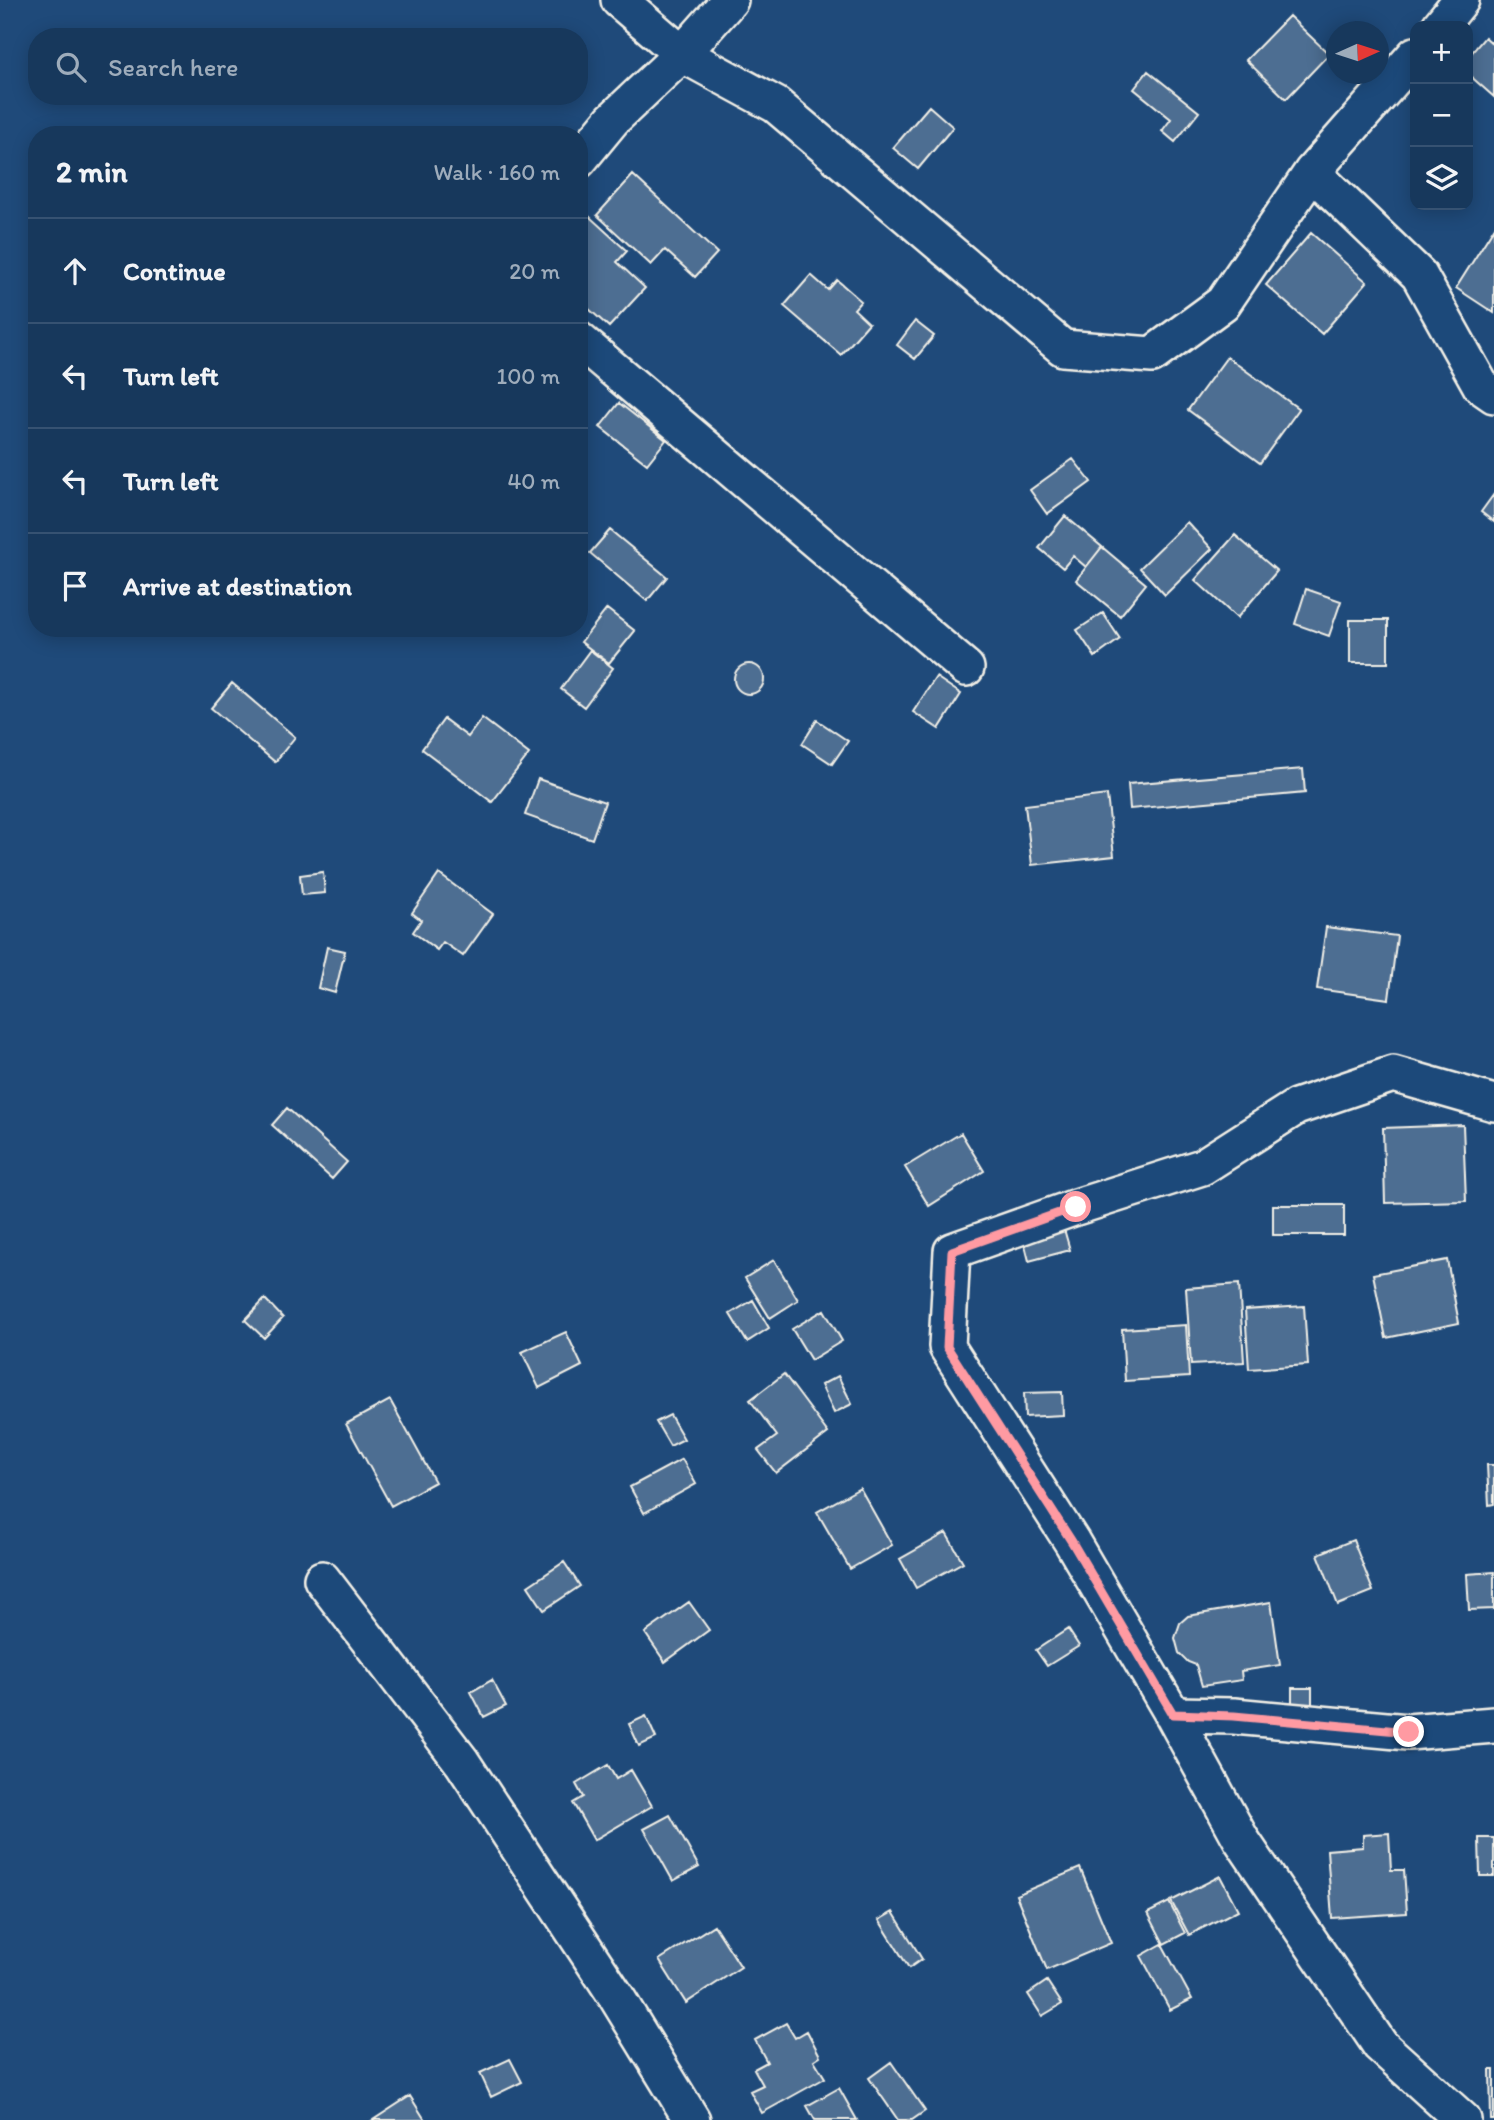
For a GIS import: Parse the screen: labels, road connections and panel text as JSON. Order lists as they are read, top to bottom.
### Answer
{
  "north": "right",
  "page": {
    "map_buttons": ["+", "−"],
    "search": "Search here",
    "heading": ["2 min", "Walk · 160 m"],
    "list": [
      ["Continue", "20 m"],
      ["Turn left", "100 m"],
      ["Turn left", "40 m"],
      "Arrive at destination"
    ]
  }
}
